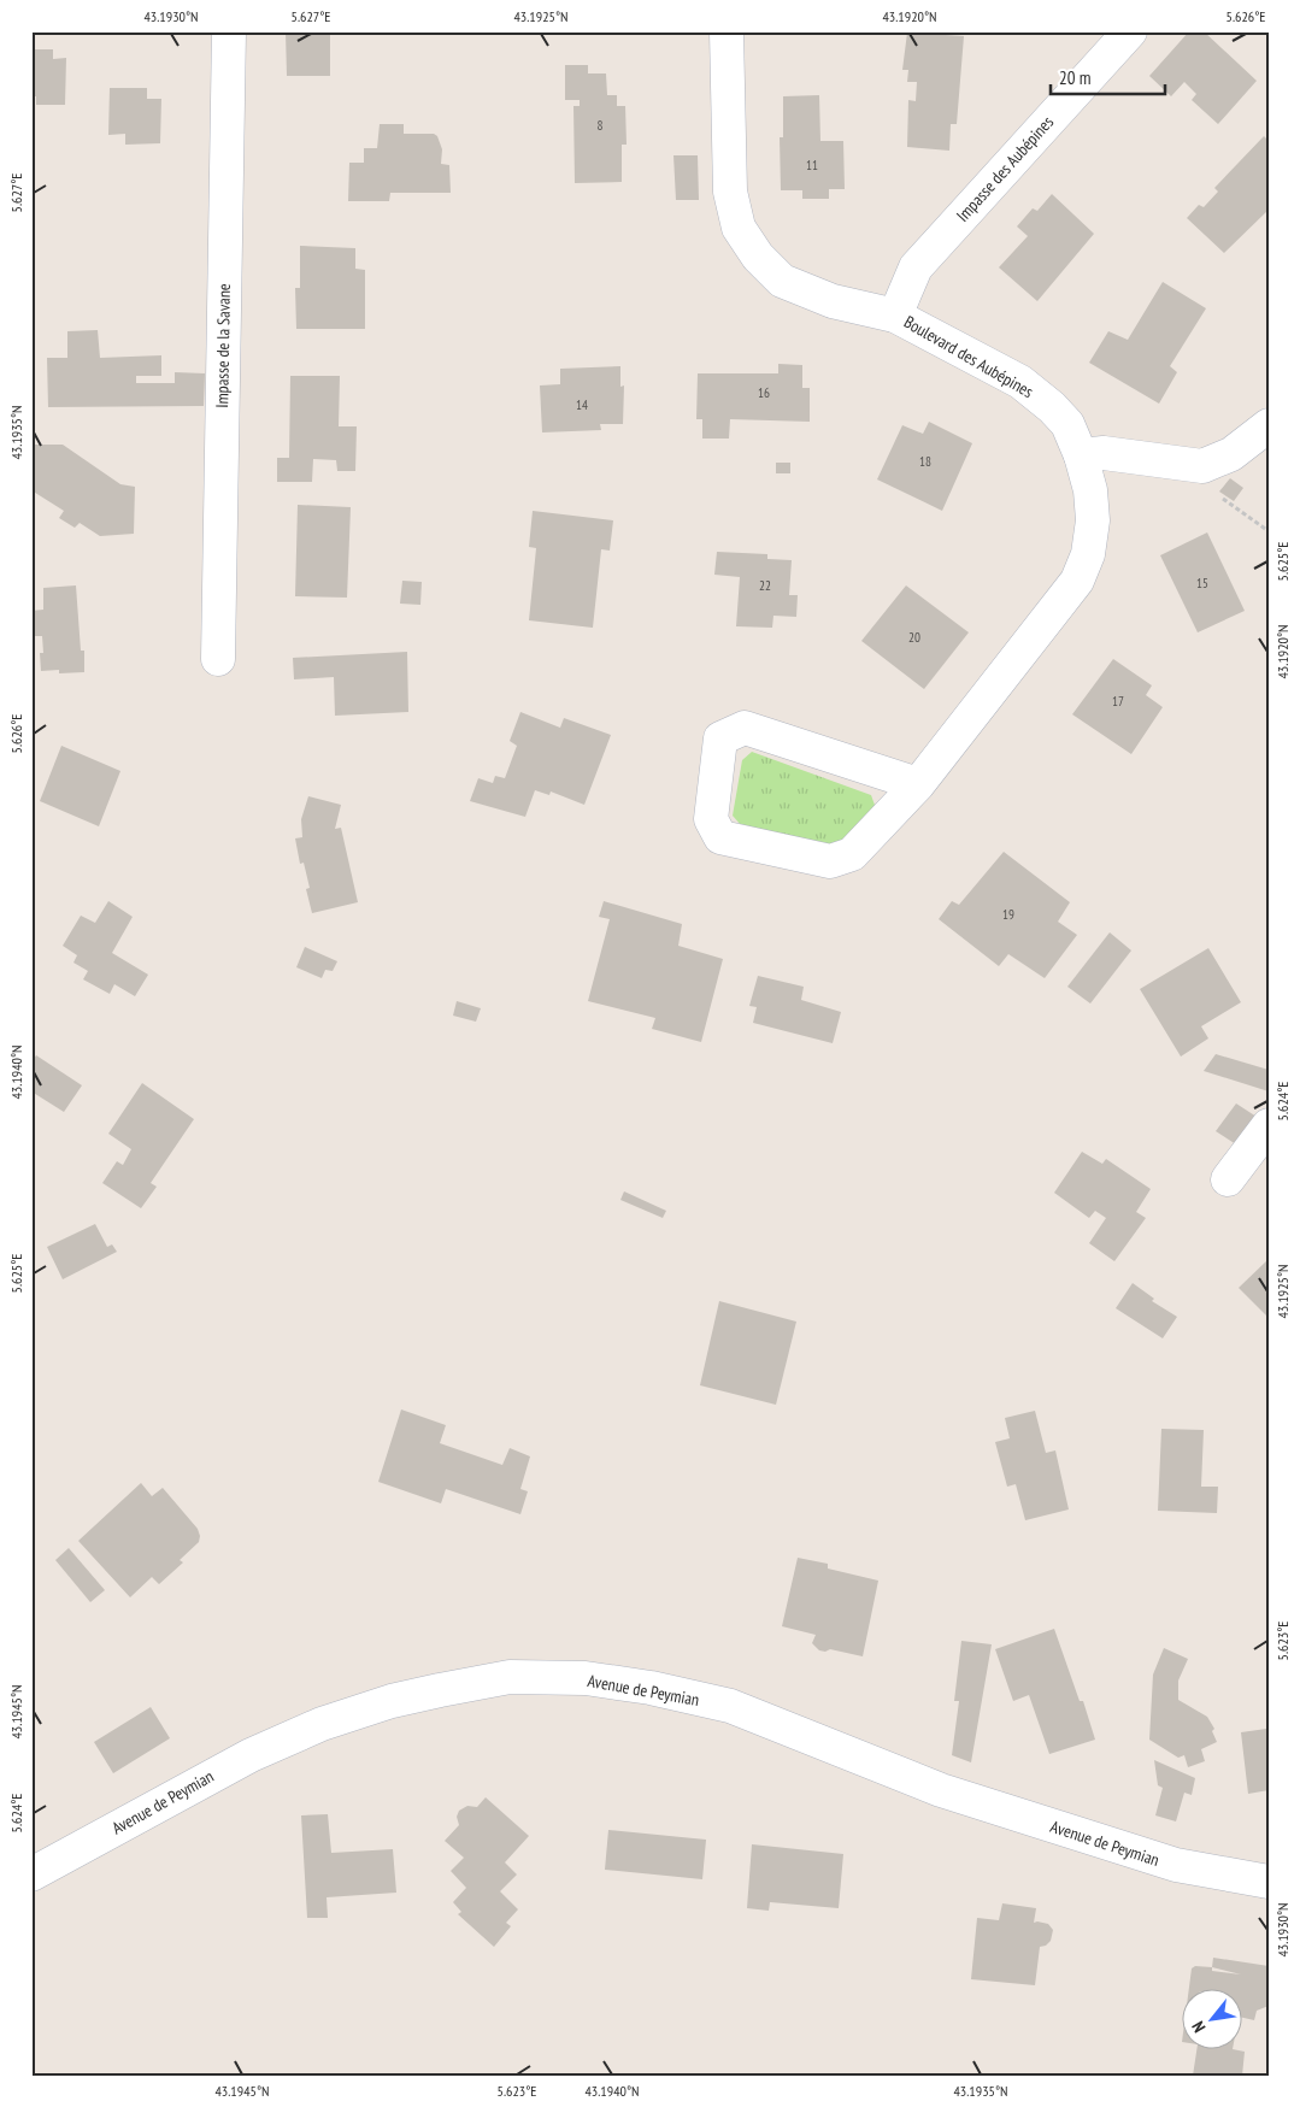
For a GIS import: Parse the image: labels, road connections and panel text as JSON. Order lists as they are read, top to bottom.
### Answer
{
  "streets": {
    "street": [
      "Impasse des Aubépines",
      "Impasse de la Savane",
      "Boulevard des Aubépines",
      "Avenue de Peymian"
    ]
  },
  "crossings": [
    ["Impasse des Aubépines", "Boulevard des Aubépines"]
  ],
  "house_numbers": [
    "8",
    "11",
    "16",
    "14",
    "18",
    "15",
    "22",
    "20",
    "17",
    "19"
  ],
  "scale_bar": "20 m",
  "north": "bottom left",
  "coordinates": [
    "43.1930°N",
    "5.627°E",
    "43.1925°N",
    "43.1920°N",
    "5.626°E",
    "43.1935°N",
    "5.625°E",
    "43.1940°N",
    "5.624°E",
    "5.623°E",
    "43.1945°N"
  ]
}
